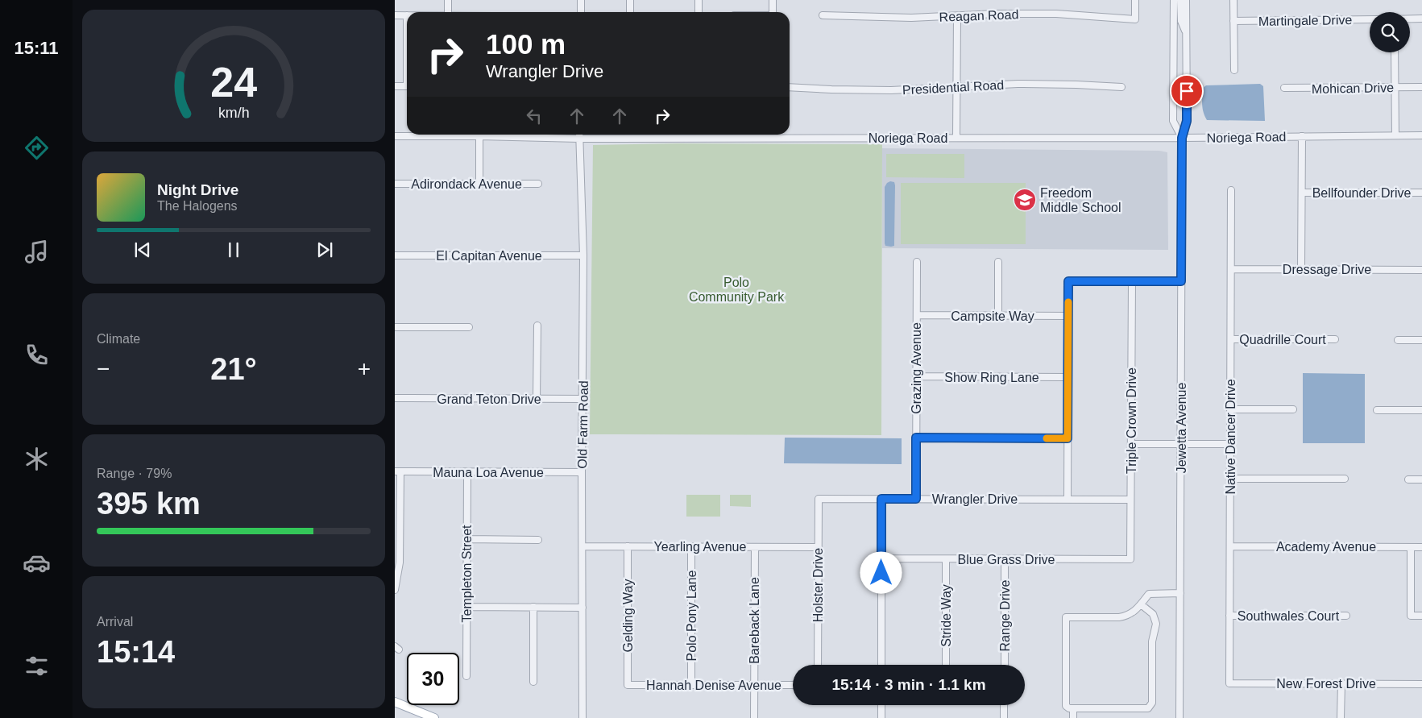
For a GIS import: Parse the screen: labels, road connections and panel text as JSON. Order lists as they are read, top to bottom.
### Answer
{
  "streets": {
    "street": [
      "Reagan Road",
      "Martingale Drive",
      "Presidential Road",
      "Mohican Drive",
      "Noriega Road",
      "Adirondack Avenue",
      "Bellfounder Drive",
      "El Capitan Avenue",
      "Dressage Drive",
      "Campsite Way",
      "Quadrille Court",
      "Grazing Avenue",
      "Show Ring Lane",
      "Grand Teton Drive",
      "Triple Crown Drive",
      "Old Farm Road",
      "Jewetta Avenue",
      "Native Dancer Drive",
      "Mauna Loa Avenue",
      "Wrangler Drive",
      "Yearling Avenue",
      "Academy Avenue",
      "Blue Grass Drive",
      "Templeton Street",
      "Holster Drive",
      "Gelding Way",
      "Polo Pony Lane",
      "Stride Way",
      "Range Drive",
      "Southwales Court",
      "Bareback Lane",
      "New Forest Drive",
      "Hannah Denise Avenue"
    ]
  },
  "crossings": [
    ["Noriega Road", "Old Farm Road"],
    ["Noriega Road", "Jewetta Avenue"],
    ["El Capitan Avenue", "Old Farm Road"],
    ["Dressage Drive", "Native Dancer Drive"],
    ["Campsite Way", "Grazing Avenue"],
    ["Quadrille Court", "Native Dancer Drive"],
    ["Grazing Avenue", "Show Ring Lane"],
    ["Grazing Avenue", "Wrangler Drive"],
    ["Grand Teton Drive", "Old Farm Road"],
    ["Triple Crown Drive", "Wrangler Drive"],
    ["Triple Crown Drive", "Blue Grass Drive"],
    ["Old Farm Road", "Mauna Loa Avenue"],
    ["Old Farm Road", "Yearling Avenue"],
    ["Native Dancer Drive", "Academy Avenue"],
    ["Native Dancer Drive", "Southwales Court"],
    ["Native Dancer Drive", "New Forest Drive"],
    ["Mauna Loa Avenue", "Templeton Street"],
    ["Wrangler Drive", "Holster Drive"],
    ["Yearling Avenue", "Holster Drive"],
    ["Yearling Avenue", "Gelding Way"],
    ["Yearling Avenue", "Polo Pony Lane"],
    ["Yearling Avenue", "Bareback Lane"],
    ["Blue Grass Drive", "Stride Way"],
    ["Blue Grass Drive", "Range Drive"],
    ["Gelding Way", "Hannah Denise Avenue"],
    ["Polo Pony Lane", "Hannah Denise Avenue"],
    ["Bareback Lane", "Hannah Denise Avenue"]
  ],
  "parks": ["Polo Community Park"],
  "places": {
    "school or university": ["Freedom Middle School"]
  },
  "page": {
    "tabs": "15:11",
    "turn": ["100 m", "Wrangler Drive"],
    "song": ["Night Drive", "The Halogens"],
    "tile": [
      "Climate",
      ["Range · 79%", "395 km"],
      ["Arrival", "15:14"]
    ],
    "heat": ["−", "21°", "+"],
    "limit": "30",
    "trip": "15:14 · 3 min · 1.1 km",
    "gauge": ["24", "km/h"]
  }
}
